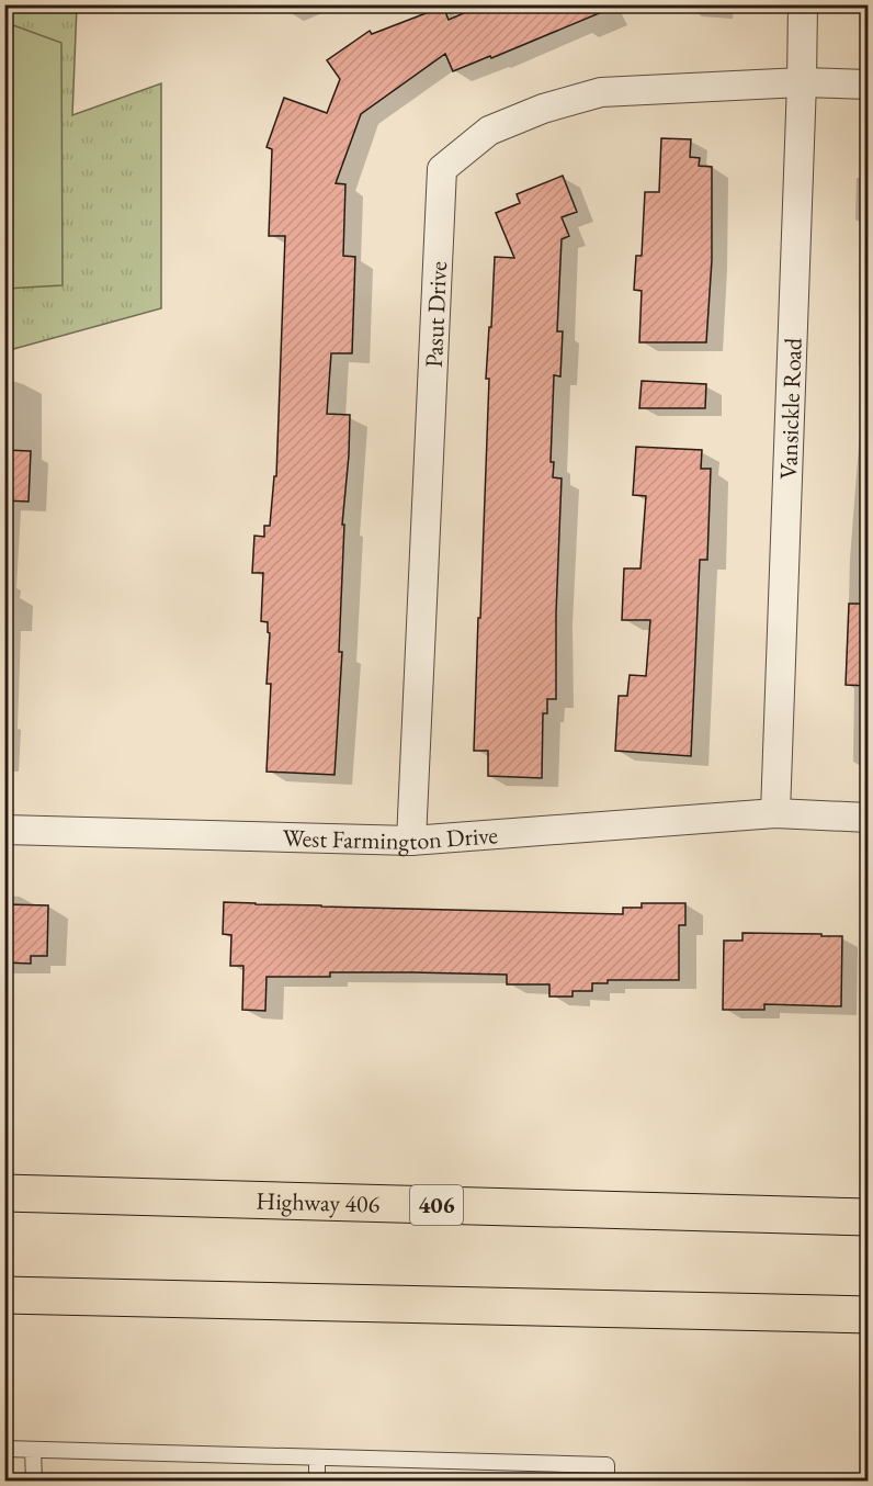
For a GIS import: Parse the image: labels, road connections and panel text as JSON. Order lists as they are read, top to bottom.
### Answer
{
  "streets": {
    "highway": ["Highway 406", "406"],
    "street": ["Pasut Drive", "Vansickle Road", "West Farmington Drive"]
  },
  "crossings": [
    ["Pasut Drive", "Vansickle Road"],
    ["Pasut Drive", "West Farmington Drive"],
    ["Vansickle Road", "West Farmington Drive"]
  ]
}
